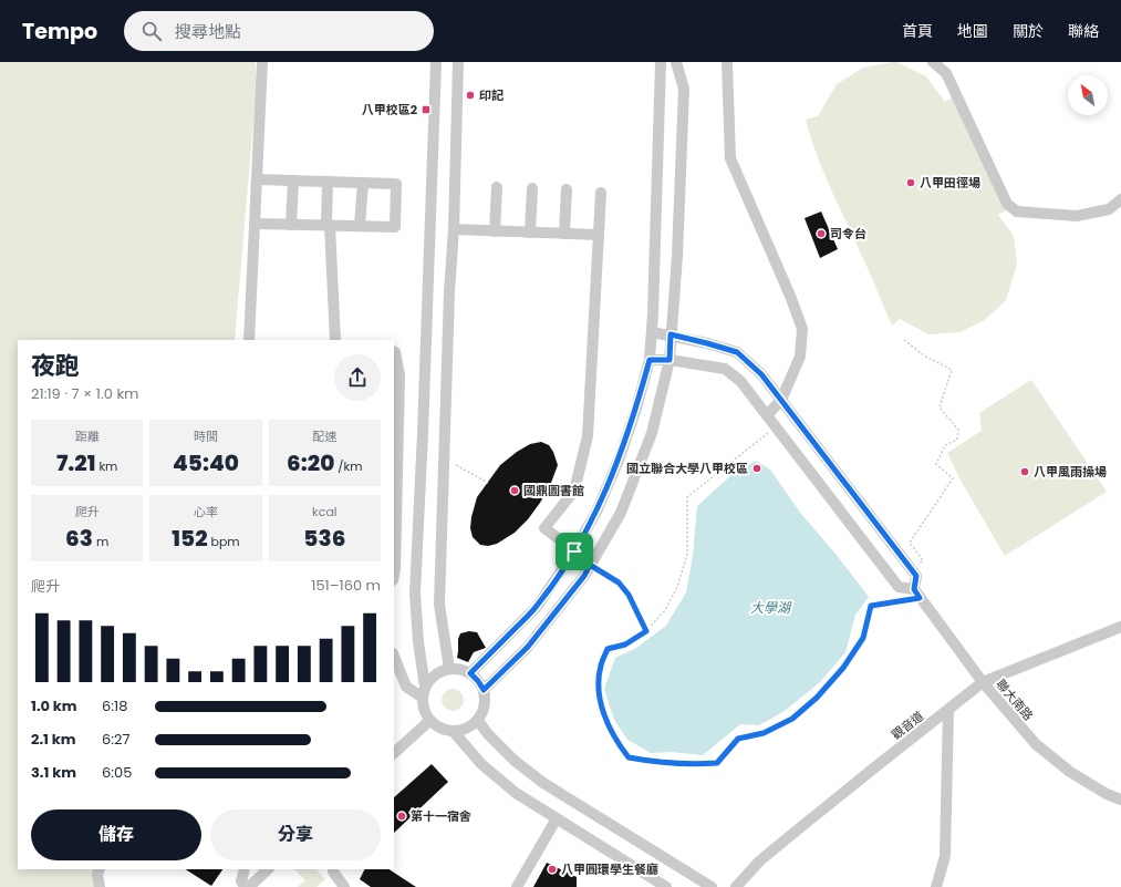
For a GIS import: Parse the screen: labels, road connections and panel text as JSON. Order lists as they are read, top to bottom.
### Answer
{
  "streets": {
    "street": ["聯大南路", "觀音道"]
  },
  "crossings": [
    ["聯大南路", "觀音道"]
  ],
  "water": ["大學湖"],
  "places": {
    "other": [
      "印記",
      "八甲田徑場",
      "司令台",
      "國立聯合大學八甲校區",
      "八甲風雨操場",
      "國鼎圖書館",
      "第十一宿舍",
      "八甲圓環學生餐廳"
    ],
    "transit": ["八甲校區2"]
  },
  "north": "top left",
  "page": {
    "header": "Tempo",
    "search": "搜尋地點",
    "nav": [
      "首頁",
      "地圖",
      "關於",
      "聯絡"
    ],
    "heading": ["夜跑", "21:19 · 7 × 1.0 km"],
    "stats": [
      ["距離", "7.21 km"],
      ["時間", "45:40"],
      ["配速", "6:20 /km"],
      ["爬升", "63 m"],
      ["心率", "152 bpm"],
      ["kcal", "536"]
    ],
    "chart": ["爬升", "151–160 m"],
    "list": [
      {
        "name": "1.0 km",
        "note": "6:18"
      },
      {
        "name": "2.1 km",
        "note": "6:27"
      },
      {
        "name": "3.1 km",
        "note": "6:05"
      }
    ],
    "buttons": ["儲存", "分享"]
  }
}
